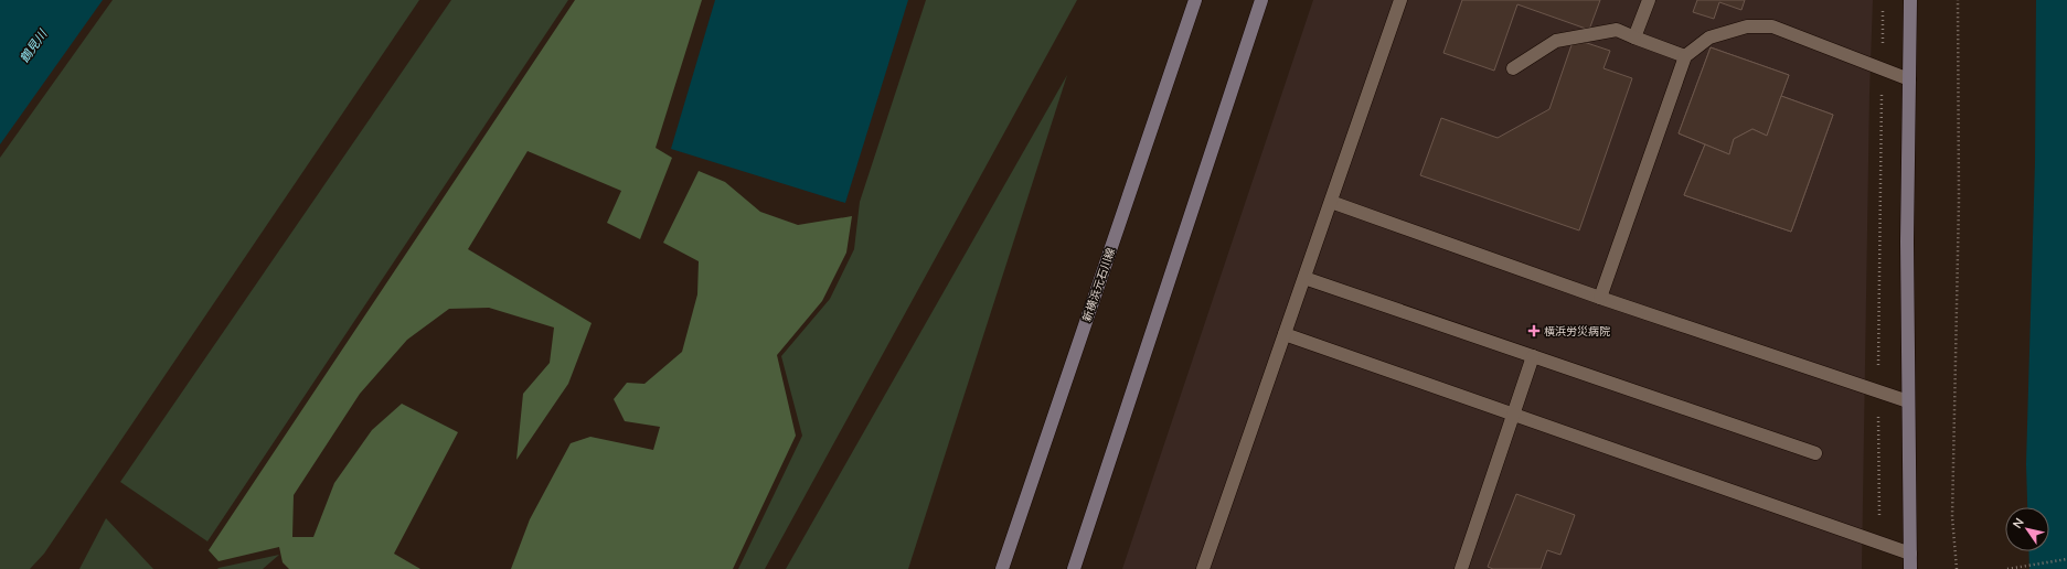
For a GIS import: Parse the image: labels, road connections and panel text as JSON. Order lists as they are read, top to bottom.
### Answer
{
  "streets": {
    "street": ["新横浜元石川線"]
  },
  "water": ["鶴見川"],
  "places": {
    "health": ["横浜労災病院"]
  },
  "north": "top left"
}
